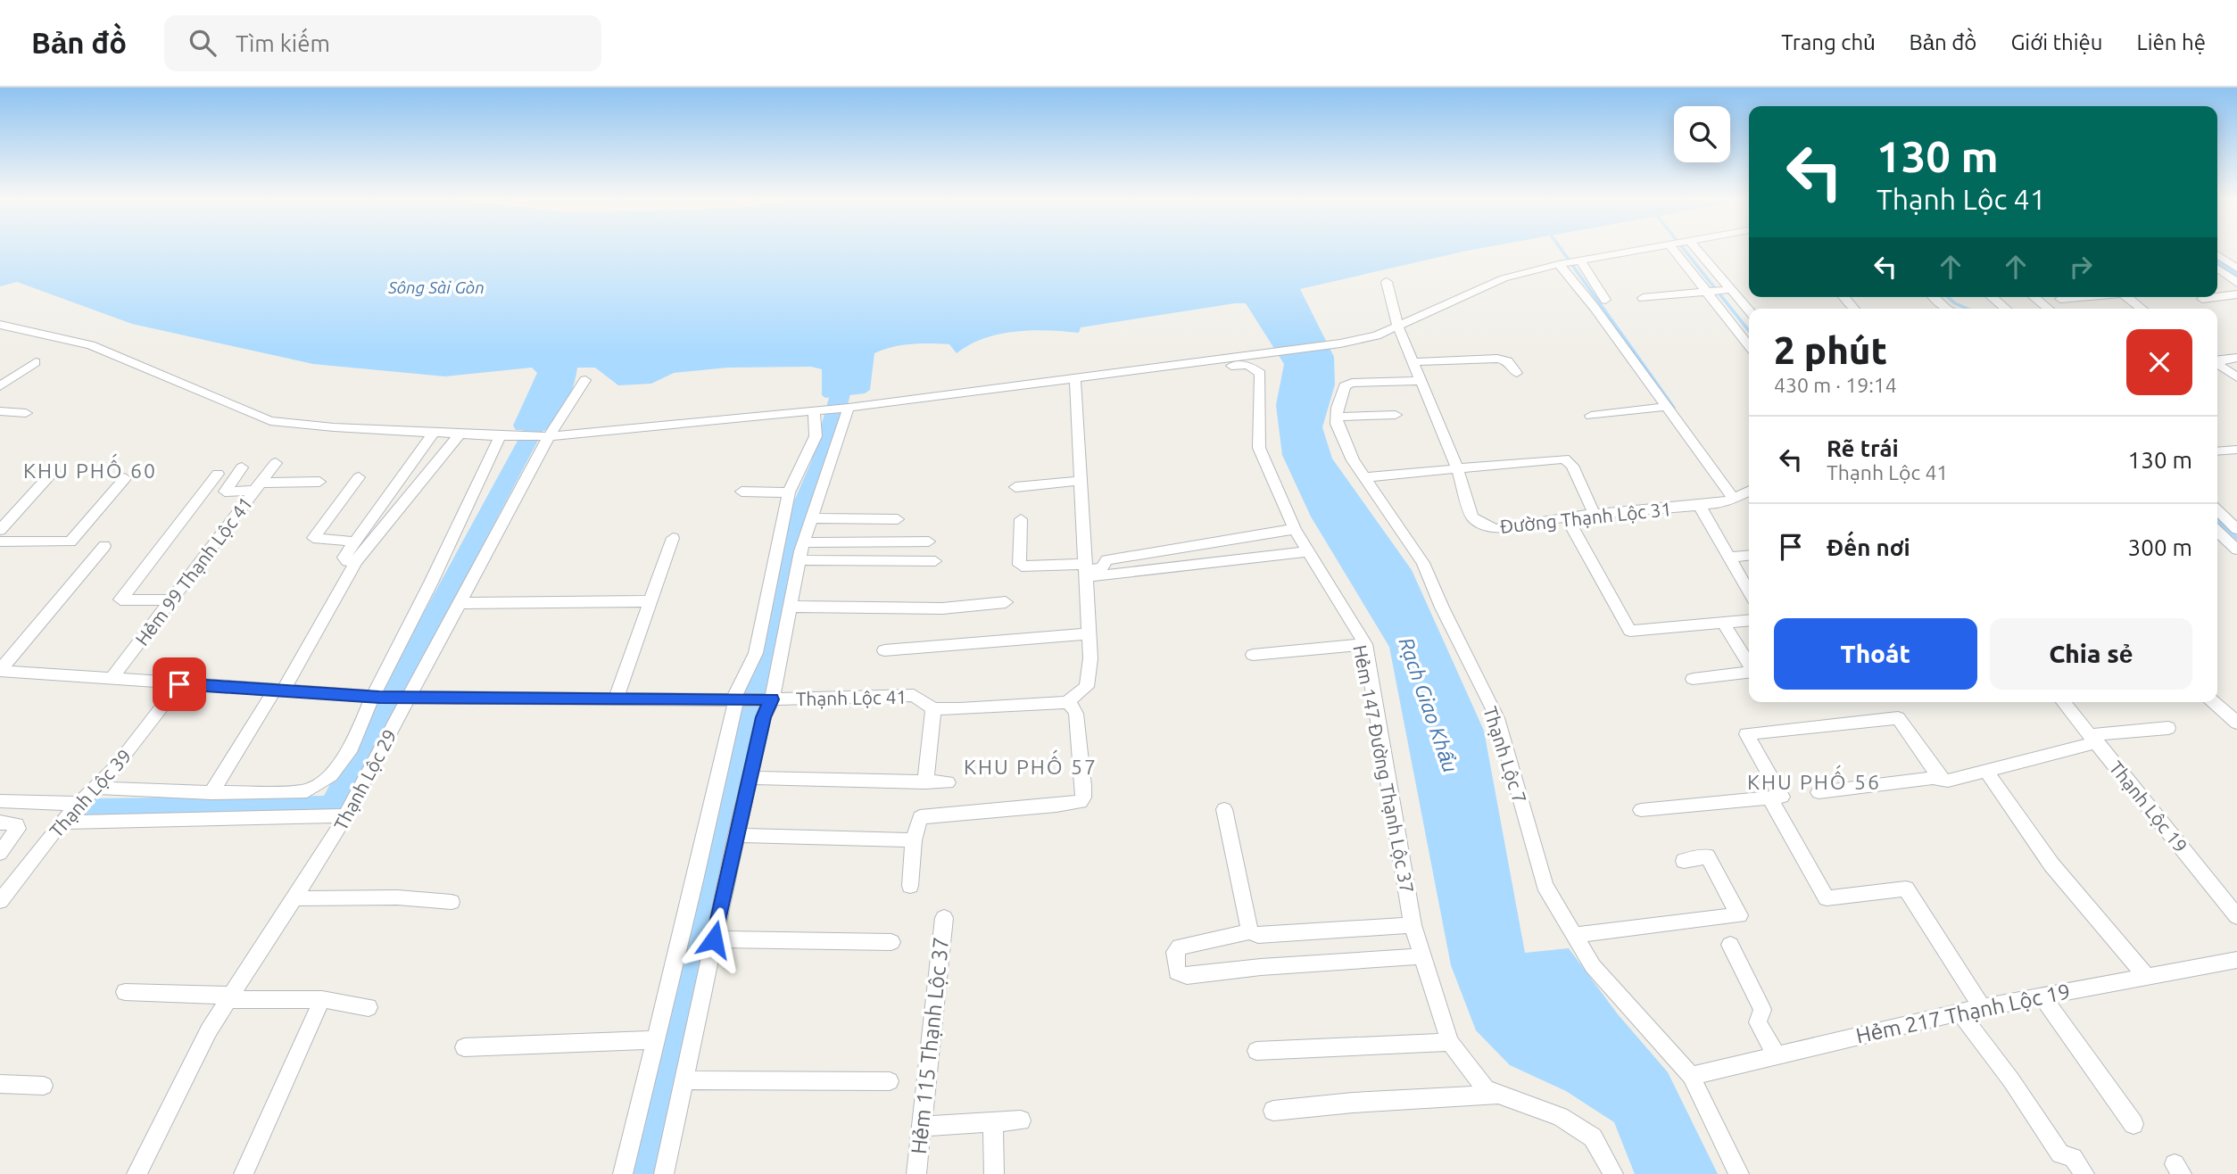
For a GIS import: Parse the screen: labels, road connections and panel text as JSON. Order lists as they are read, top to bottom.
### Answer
{
  "streets": {
    "street": [
      "Đường Thạnh Lộc 31",
      "Hẻm 99 Thạnh Lộc 41",
      "Thạnh Lộc 41",
      "Thạnh Lộc 7",
      "Hẻm 147 Đường Thạnh Lộc 37",
      "Thạnh Lộc 29",
      "Thạnh Lộc 39",
      "Thạnh Lộc 19",
      "Hẻm 217 Thạnh Lộc 19",
      "Hẻm 115 Thạnh Lộc 37"
    ]
  },
  "crossings": [
    ["Hẻm 99 Thạnh Lộc 41", "Thạnh Lộc 41"],
    ["Thạnh Lộc 41", "Thạnh Lộc 29"],
    ["Thạnh Lộc 41", "Thạnh Lộc 39"],
    ["Thạnh Lộc 7", "Hẻm 217 Thạnh Lộc 19"]
  ],
  "districts": ["KHU PHỐ 60", "KHU PHỐ 57", "KHU PHỐ 56"],
  "water": ["Sông Sài Gòn", "Rạch Giao Khẩu"],
  "page": {
    "header": "Bản đồ",
    "search": "Tìm kiếm",
    "nav": [
      "Trang chủ",
      "Bản đồ",
      "Giới thiệu",
      "Liên hệ"
    ],
    "turn": ["130 m", "Thạnh Lộc 41"],
    "heading": ["2 phút", "430 m · 19:14"],
    "list": [
      {
        "name": "Rẽ trái",
        "note": "Thạnh Lộc 41",
        "value": "130 m"
      },
      {
        "name": "Đến nơi",
        "value": "300 m"
      }
    ],
    "buttons": ["Thoát", "Chia sẻ"]
  }
}
